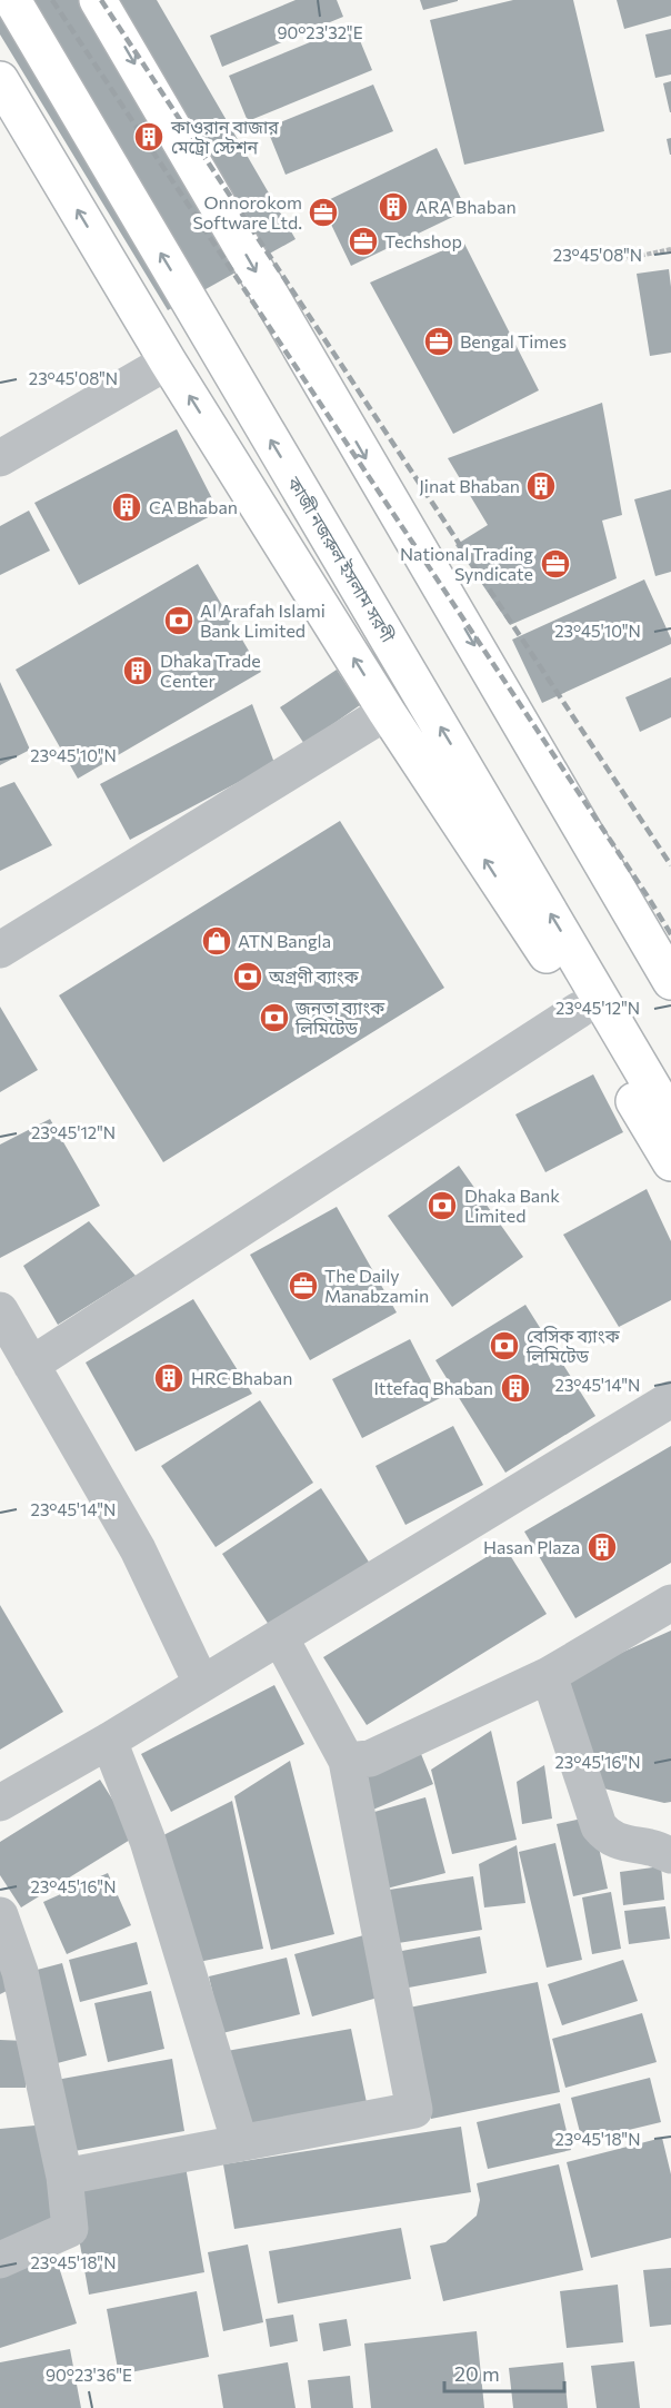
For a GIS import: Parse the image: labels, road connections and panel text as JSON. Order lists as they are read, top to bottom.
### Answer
{
  "streets": {
    "highway": ["কাজী নজরুল ইসলাম সরণী"]
  },
  "places": {
    "building": [
      "কাওরান বাজার মেট্রো স্টেশন",
      "ARA Bhaban",
      "Jinat Bhaban",
      "CA Bhaban",
      "Dhaka Trade Center",
      "HRC Bhaban",
      "Ittefaq Bhaban",
      "Hasan Plaza"
    ],
    "office": [
      "Onnorokom Software Ltd.",
      "Techshop",
      "Bengal Times",
      "National Trading Syndicate",
      "The Daily Manabzamin"
    ],
    "bank": [
      "Al Arafah Islami Bank Limited",
      "অগ্রণী ব্যাংক",
      "জনতা ব্যাংক লিমিটেড",
      "Dhaka Bank Limited",
      "বেসিক ব্যাংক লিমিটেড"
    ],
    "shop": ["ATN Bangla"]
  },
  "scale_bar": "20 m",
  "coordinates": [
    "90°23'32\"E",
    "23°45'08\"N",
    "23°45'10\"N",
    "23°45'12\"N",
    "23°45'14\"N",
    "23°45'16\"N",
    "23°45'18\"N",
    "90°23'36\"E"
  ]
}
